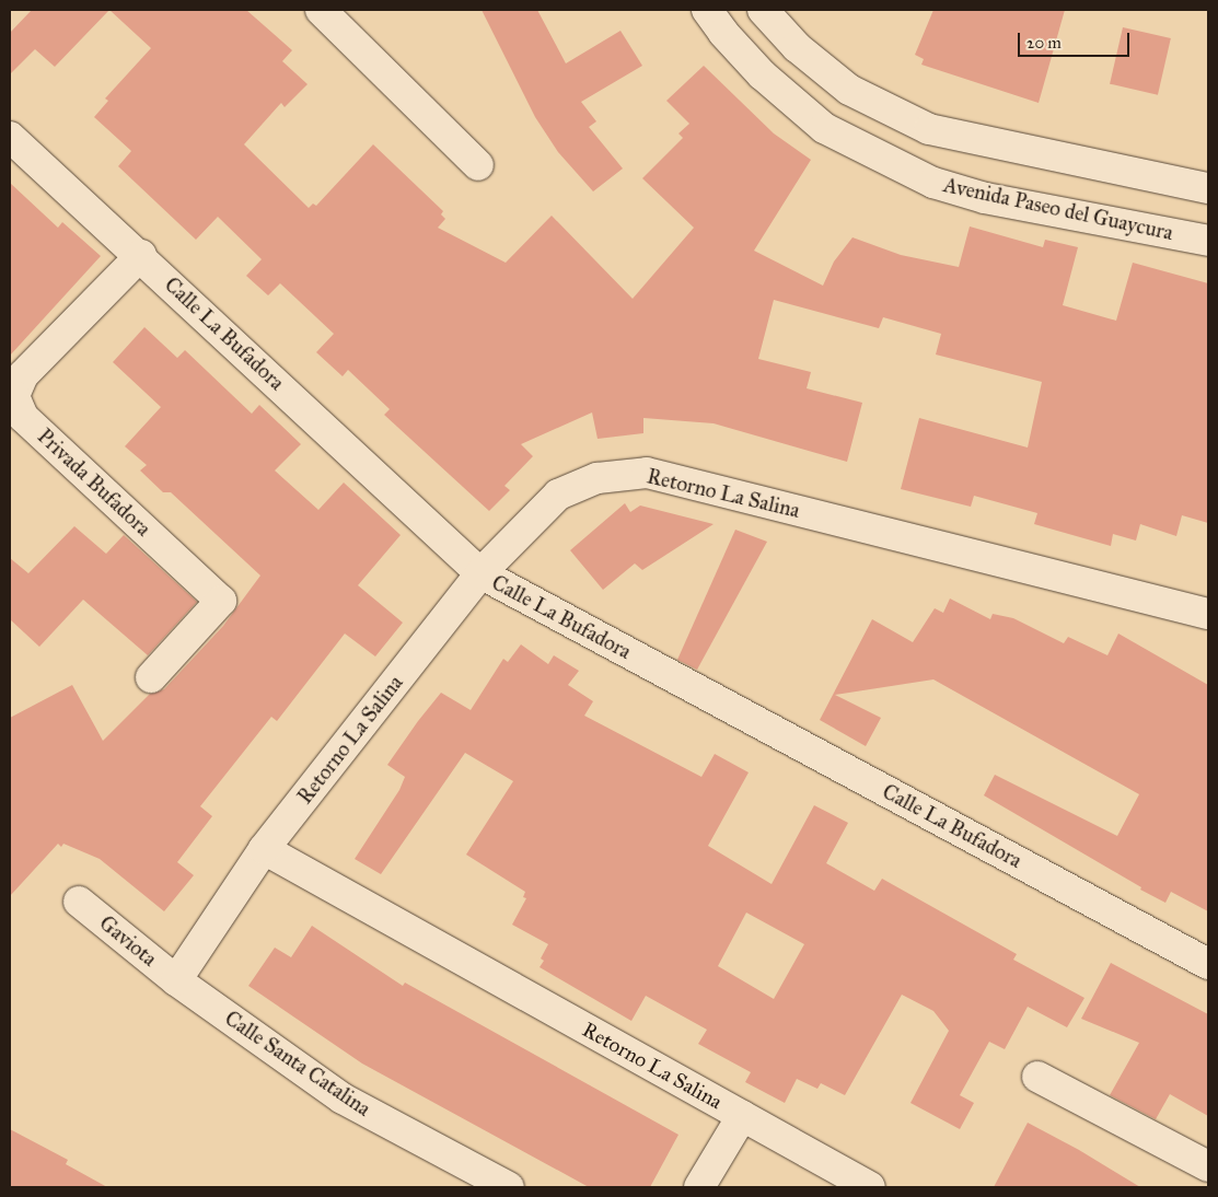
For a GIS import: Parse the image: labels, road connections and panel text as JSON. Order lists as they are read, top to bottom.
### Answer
{
  "streets": {
    "street": [
      "Avenida Paseo del Guaycura",
      "Calle La Bufadora",
      "Privada Bufadora",
      "Retorno La Salina",
      "Gaviota",
      "Calle Santa Catalina"
    ]
  },
  "crossings": [
    ["Calle La Bufadora", "Privada Bufadora"],
    ["Calle La Bufadora", "Retorno La Salina"],
    ["Retorno La Salina", "Gaviota"],
    ["Retorno La Salina", "Calle Santa Catalina"],
    ["Gaviota", "Calle Santa Catalina"]
  ],
  "scale_bar": "20 m"
}
